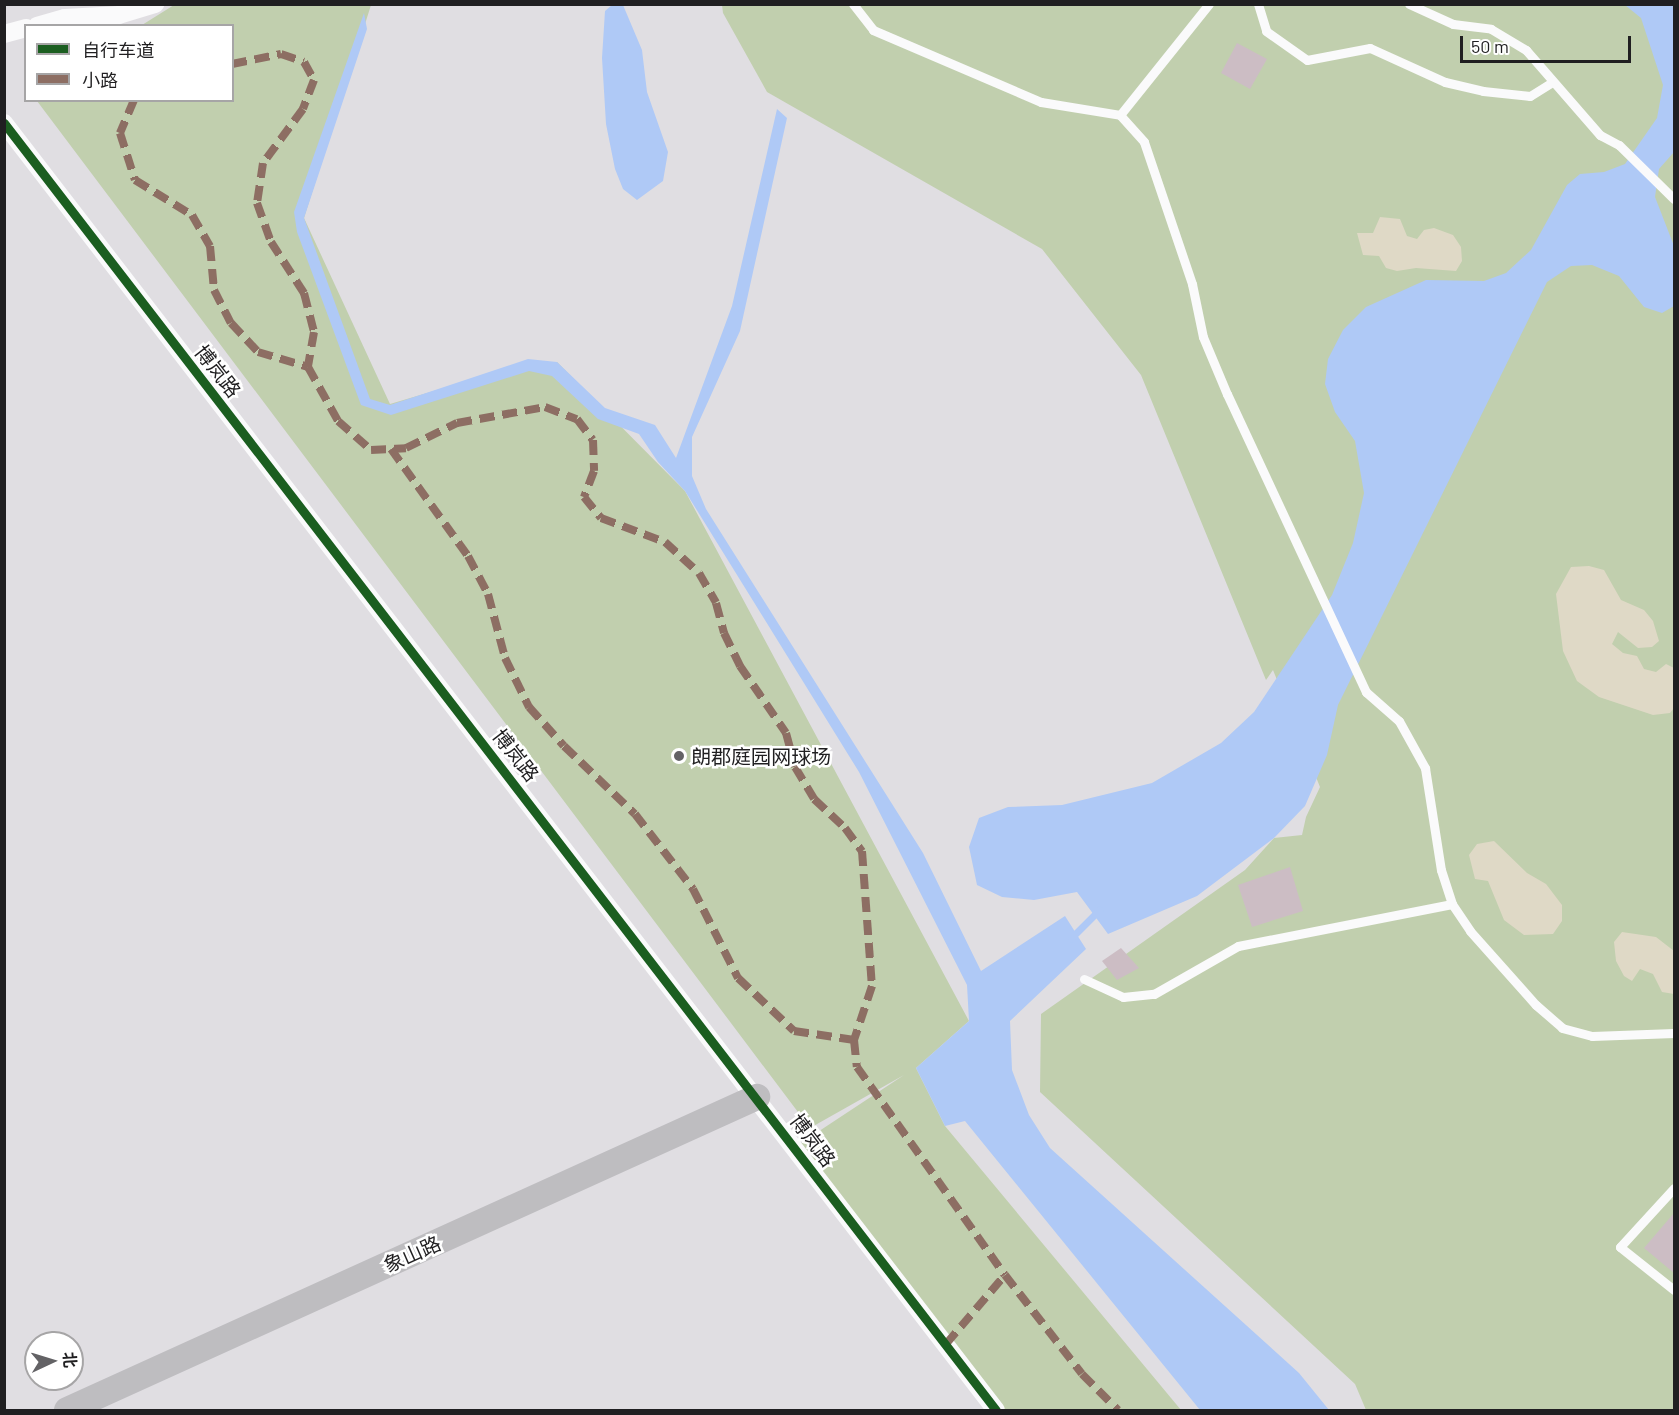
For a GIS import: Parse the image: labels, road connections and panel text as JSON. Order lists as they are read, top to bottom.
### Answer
{
  "streets": {
    "main road": ["象山路"],
    "street": ["博岚路"]
  },
  "crossings": [
    ["博岚路", "象山路"]
  ],
  "places": ["朗郡庭园网球场"],
  "legend": ["自行车道", "小路"],
  "scale_bar": "50 m",
  "north": "right"
}
